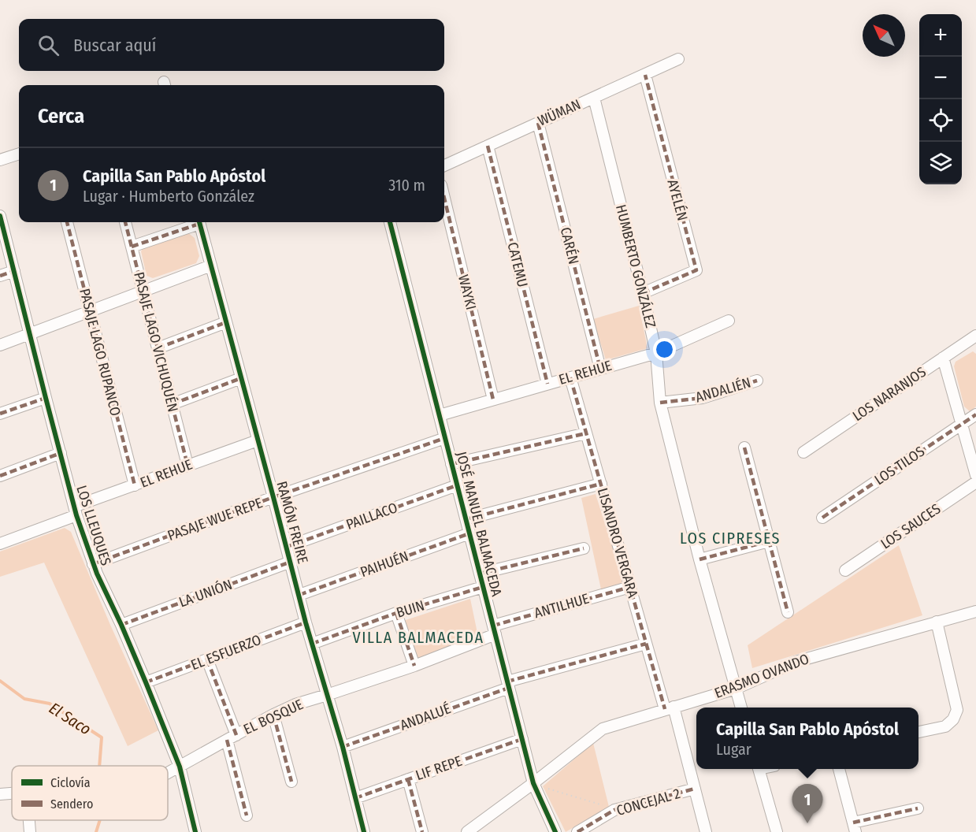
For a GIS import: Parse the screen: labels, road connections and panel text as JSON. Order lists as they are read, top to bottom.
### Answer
{
  "streets": {
    "street": [
      "WÜMAN",
      "AYELÉN",
      "CARÉN",
      "CATEMU",
      "HUMBERTO GONZÁLEZ",
      "WAYKI",
      "PASAJE LAGO VICHUQUÉN",
      "PASAJE LAGO RUPANCO",
      "EL REHUE",
      "ANDALIÉN",
      "LOS NARANJOS",
      "LOS TILOS",
      "PAILLACO",
      "PASAJE WUE REPE",
      "RAMÓN FREIRE",
      "JOSÉ MANUEL BALMACEDA",
      "LOS LLEUQUES",
      "LOS SAUCES",
      "LISANDRO VERGARA",
      "PAIHUÉN",
      "LA UNIÓN",
      "ANTILHUE",
      "BUIN",
      "EL ESFUERZO",
      "ERASMO OVANDO",
      "EL BOSQUE",
      "ANDALUÉ",
      "LIF REPE",
      "CONCEJAL 2"
    ]
  },
  "crossings": [
    ["WÜMAN", "AYELÉN"],
    ["WÜMAN", "CARÉN"],
    ["WÜMAN", "CATEMU"],
    ["WÜMAN", "HUMBERTO GONZÁLEZ"],
    ["AYELÉN", "HUMBERTO GONZÁLEZ"],
    ["CARÉN", "EL REHUE"],
    ["CATEMU", "EL REHUE"],
    ["HUMBERTO GONZÁLEZ", "EL REHUE"],
    ["HUMBERTO GONZÁLEZ", "ANDALIÉN"],
    ["HUMBERTO GONZÁLEZ", "ERASMO OVANDO"],
    ["WAYKI", "EL REHUE"],
    ["PASAJE LAGO VICHUQUÉN", "EL REHUE"],
    ["PASAJE LAGO RUPANCO", "EL REHUE"],
    ["EL REHUE", "RAMÓN FREIRE"],
    ["EL REHUE", "JOSÉ MANUEL BALMACEDA"],
    ["EL REHUE", "LOS LLEUQUES"],
    ["EL REHUE", "LISANDRO VERGARA"],
    ["PAILLACO", "RAMÓN FREIRE"],
    ["PAILLACO", "JOSÉ MANUEL BALMACEDA"],
    ["PASAJE WUE REPE", "RAMÓN FREIRE"],
    ["PASAJE WUE REPE", "JOSÉ MANUEL BALMACEDA"],
    ["PASAJE WUE REPE", "LOS LLEUQUES"],
    ["RAMÓN FREIRE", "PAIHUÉN"],
    ["RAMÓN FREIRE", "LA UNIÓN"],
    ["RAMÓN FREIRE", "BUIN"],
    ["RAMÓN FREIRE", "EL ESFUERZO"],
    ["RAMÓN FREIRE", "EL BOSQUE"],
    ["RAMÓN FREIRE", "ANDALUÉ"],
    ["RAMÓN FREIRE", "LIF REPE"],
    ["JOSÉ MANUEL BALMACEDA", "PAIHUÉN"],
    ["JOSÉ MANUEL BALMACEDA", "ANTILHUE"],
    ["JOSÉ MANUEL BALMACEDA", "BUIN"],
    ["JOSÉ MANUEL BALMACEDA", "ERASMO OVANDO"],
    ["JOSÉ MANUEL BALMACEDA", "EL BOSQUE"],
    ["JOSÉ MANUEL BALMACEDA", "ANDALUÉ"],
    ["JOSÉ MANUEL BALMACEDA", "LIF REPE"],
    ["LOS LLEUQUES", "LA UNIÓN"],
    ["LOS LLEUQUES", "EL ESFUERZO"],
    ["LOS LLEUQUES", "EL BOSQUE"],
    ["LISANDRO VERGARA", "ANTILHUE"],
    ["LISANDRO VERGARA", "ERASMO OVANDO"],
    ["LISANDRO VERGARA", "ANDALUÉ"],
    ["LISANDRO VERGARA", "CONCEJAL 2"],
    ["ANTILHUE", "EL BOSQUE"]
  ],
  "districts": ["LOS CIPRESES", "VILLA BALMACEDA"],
  "water": ["El Saco"],
  "legend": ["Ciclovía", "Sendero"],
  "north": "top left",
  "page": {
    "map_buttons": ["+", "−"],
    "search": "Buscar aquí",
    "heading": "Cerca",
    "list": [
      {
        "mark": "1",
        "name": "Capilla San Pablo Apóstol",
        "note": "Lugar · Humberto González",
        "value": "310 m"
      }
    ],
    "popup": ["Capilla San Pablo Apóstol", "Lugar"],
    "pins": "1"
  }
}
